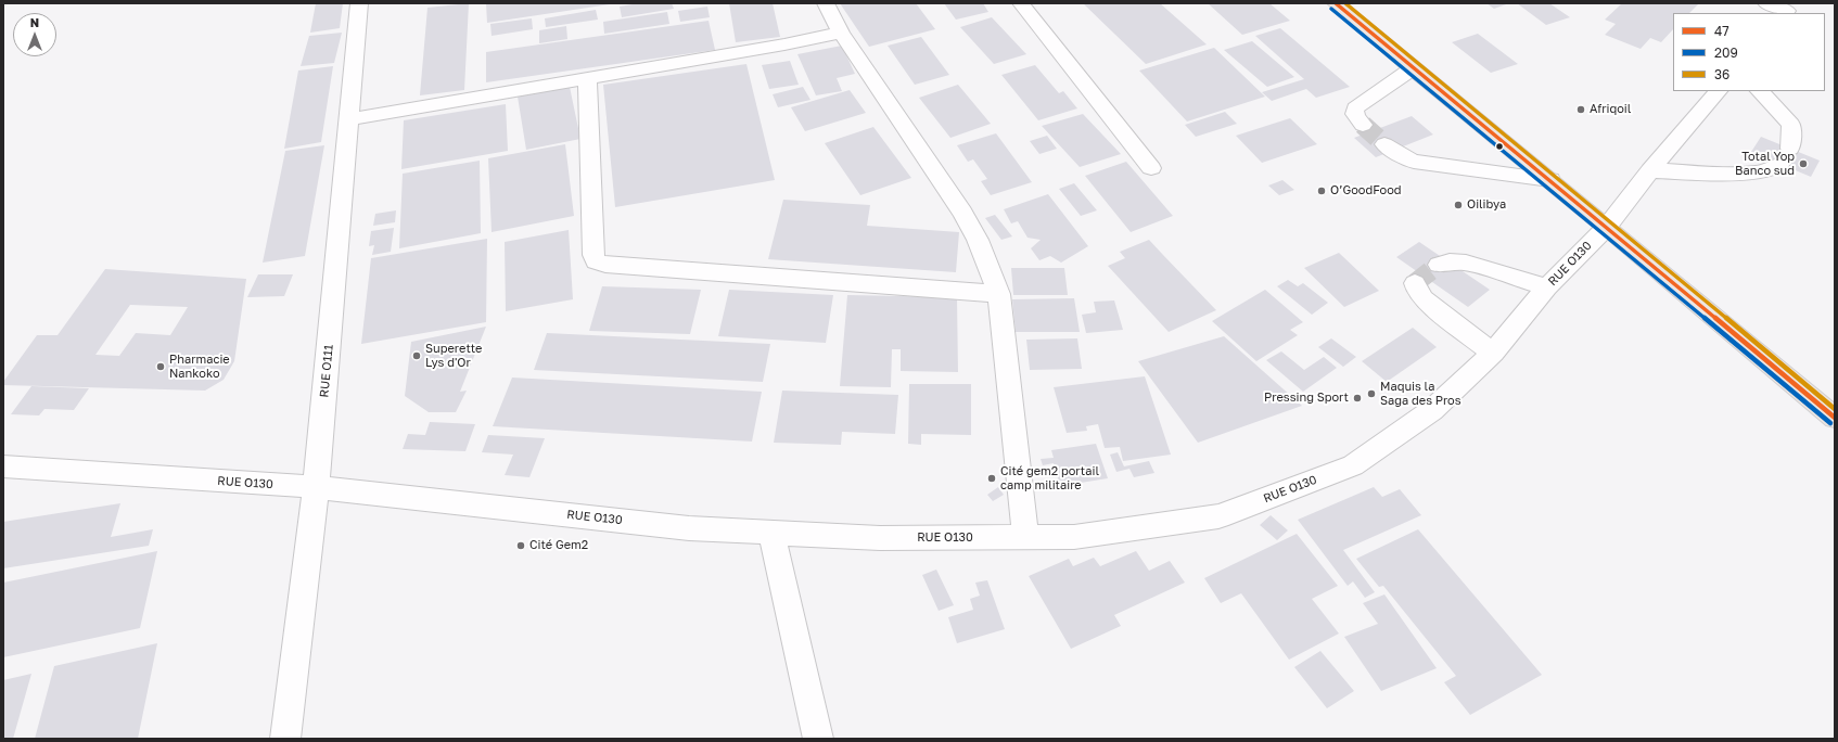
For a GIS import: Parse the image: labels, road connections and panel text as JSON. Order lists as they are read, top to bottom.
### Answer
{
  "streets": {
    "street": ["RUE O130", "RUE O111"]
  },
  "crossings": [
    ["RUE O130", "RUE O111"]
  ],
  "places": [
    "Afriqoil",
    "Total Yop Banco sud",
    "O’GoodFood",
    "Oilibya",
    "Superette Lys d'Or",
    "Pharmacie Nankoko",
    "Maquis la Saga des Pros",
    "Pressing Sport",
    "Cité gem2 portail camp militaire",
    "Cité Gem2"
  ],
  "lines": ["transit line 47", "transit line 36", "transit line 209"],
  "legend": ["47", "209", "36"],
  "north": "top"
}
